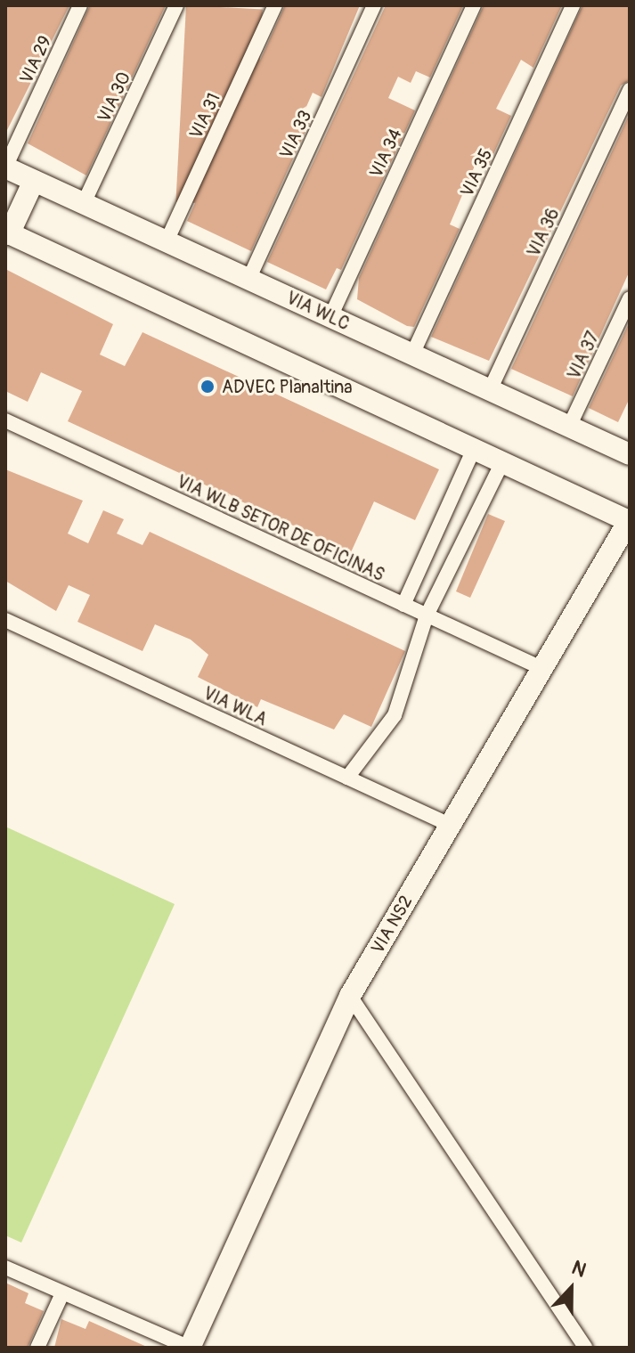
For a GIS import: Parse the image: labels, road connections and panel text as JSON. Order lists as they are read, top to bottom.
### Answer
{
  "streets": {
    "street": [
      "VIA 29",
      "VIA 30",
      "VIA 31",
      "VIA 33",
      "VIA 34",
      "VIA 35",
      "VIA 36",
      "VIA WLC",
      "VIA 37",
      "VIA WLB SETOR DE OFICINAS",
      "VIA WLA",
      "VIA NS2"
    ]
  },
  "crossings": [
    ["VIA 29", "VIA WLC"],
    ["VIA 30", "VIA WLC"],
    ["VIA 31", "VIA WLC"],
    ["VIA 33", "VIA WLC"],
    ["VIA 34", "VIA WLC"],
    ["VIA 35", "VIA WLC"],
    ["VIA 36", "VIA WLC"],
    ["VIA WLC", "VIA 37"],
    ["VIA WLB SETOR DE OFICINAS", "VIA NS2"],
    ["VIA WLA", "VIA NS2"]
  ],
  "places": ["ADVEC Planaltina"],
  "north": "top"
}
